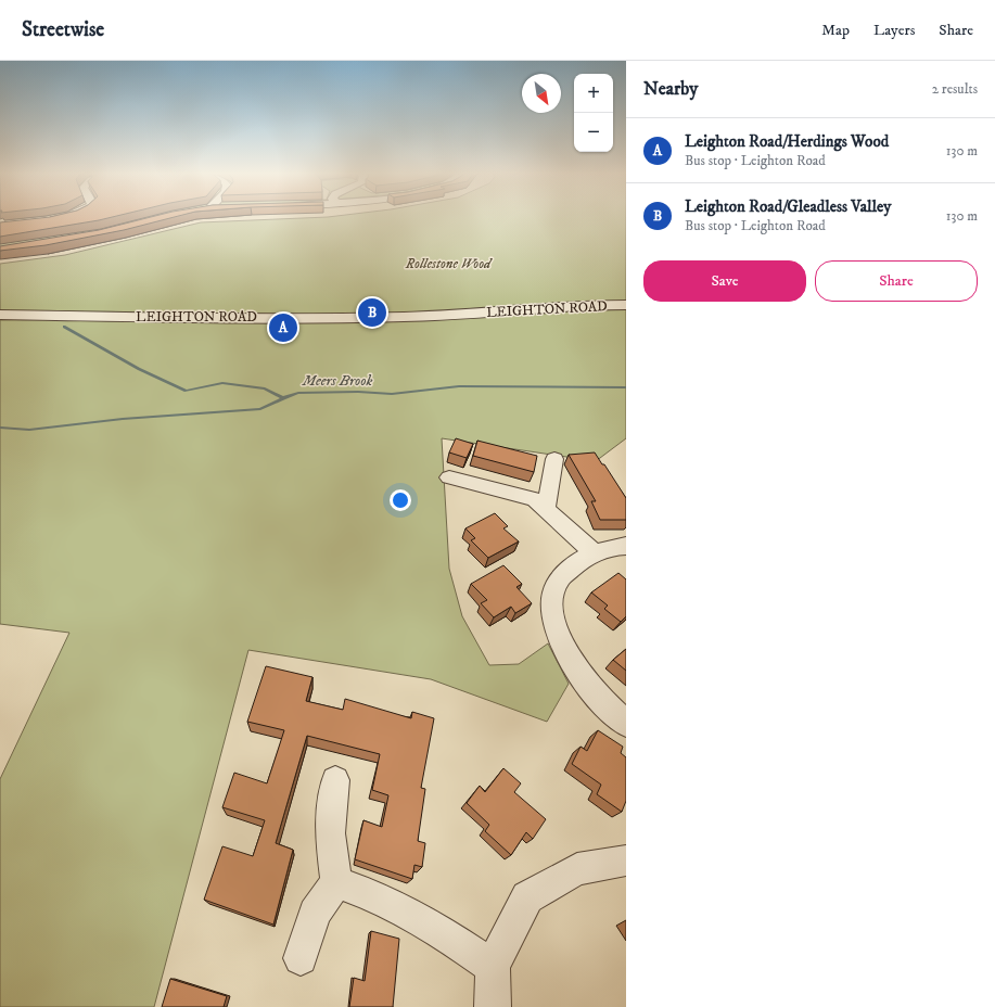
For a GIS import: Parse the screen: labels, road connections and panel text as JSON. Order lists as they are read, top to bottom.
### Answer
{
  "streets": {
    "street": ["LEIGHTON ROAD"]
  },
  "water": ["Meers Brook"],
  "parks": ["Rollestone Wood"],
  "north": "bottom right",
  "page": {
    "header": "Streetwise",
    "nav": ["Map", "Layers", "Share"],
    "heading": ["Nearby", "2 results"],
    "map_buttons": ["+", "−"],
    "list": [
      {
        "mark": "A",
        "name": "Leighton Road/Herdings Wood",
        "note": "Bus stop · Leighton Road",
        "value": "130 m"
      },
      {
        "mark": "B",
        "name": "Leighton Road/Gleadless Valley",
        "note": "Bus stop · Leighton Road",
        "value": "130 m"
      }
    ],
    "buttons": ["Save", "Share"],
    "pins": ["B", "A"]
  }
}
